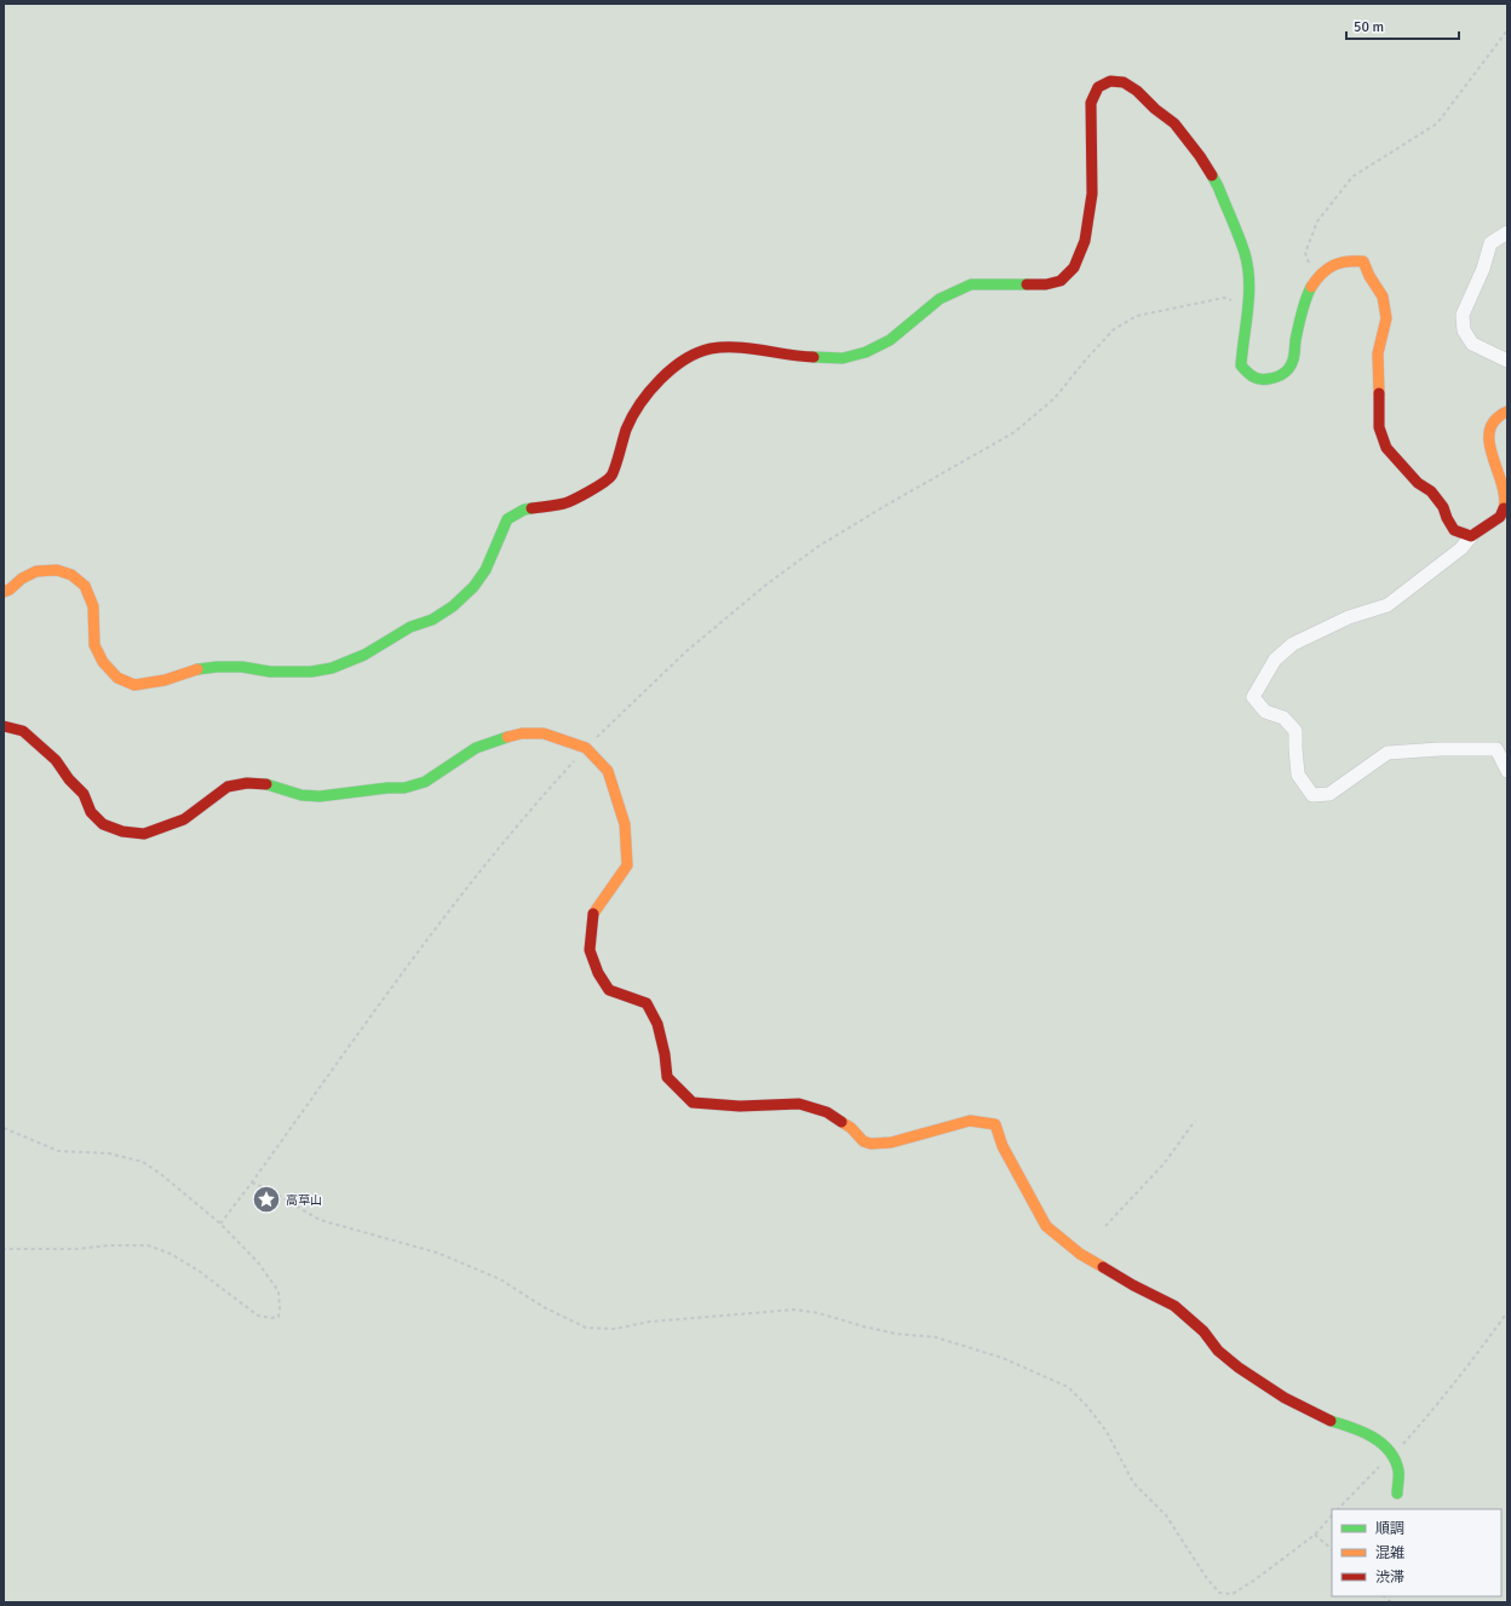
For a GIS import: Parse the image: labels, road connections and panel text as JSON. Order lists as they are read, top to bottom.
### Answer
{
  "places": {
    "place": ["高草山"]
  },
  "legend": ["順調", "混雑", "渋滞"],
  "scale_bar": "50 m"
}
